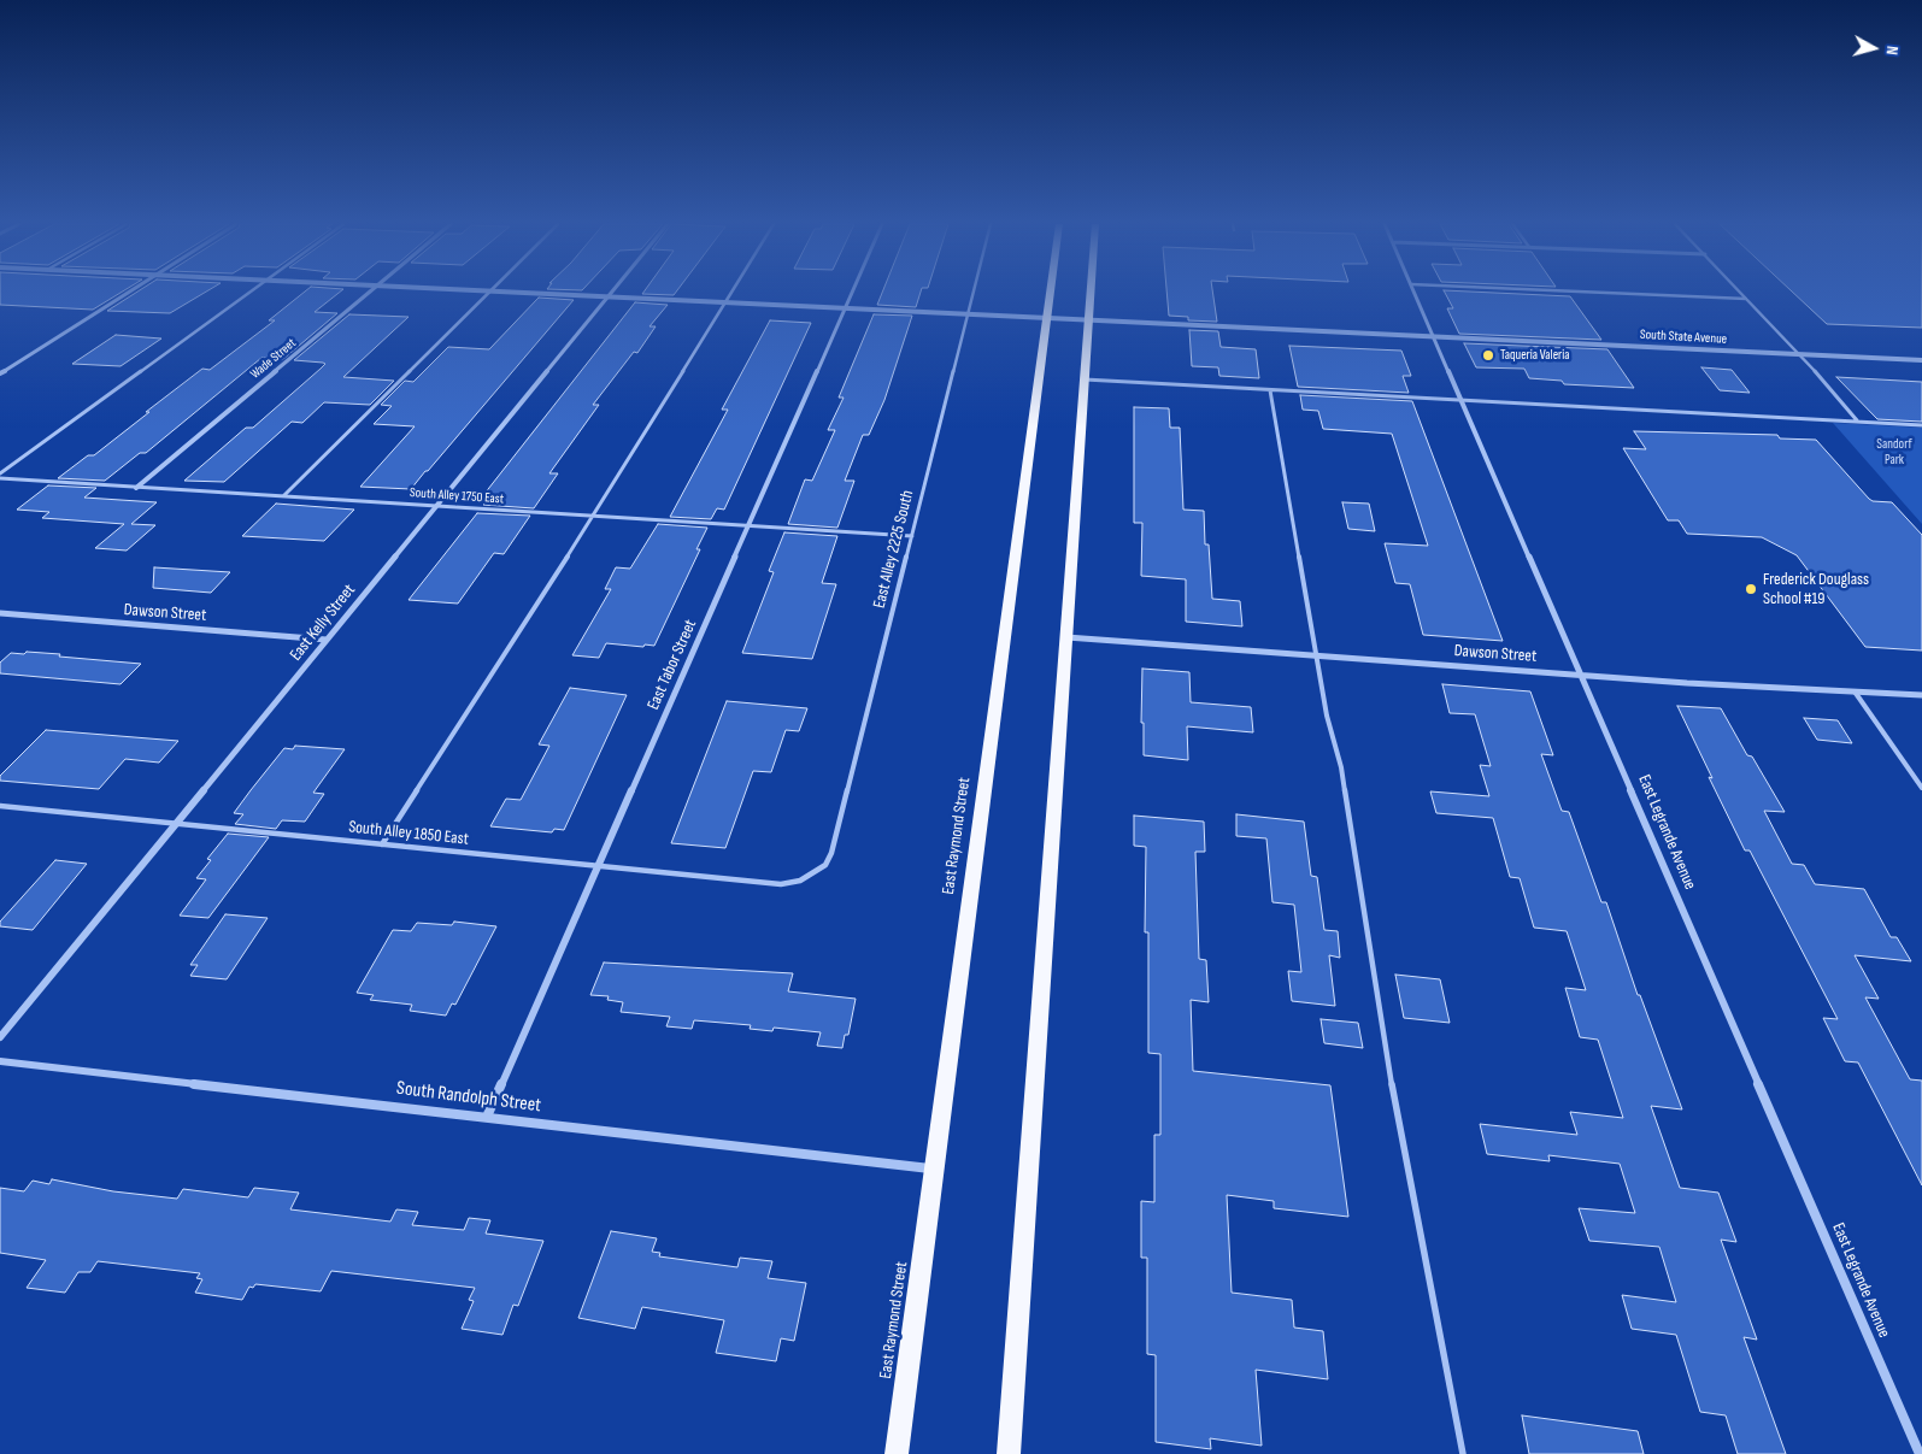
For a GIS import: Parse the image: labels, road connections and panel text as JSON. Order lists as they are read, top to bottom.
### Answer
{
  "streets": {
    "main road": ["East Raymond Street"],
    "street": [
      "South State Avenue",
      "Wade Street",
      "Dawson Street",
      "East Kelly Street",
      "East Tabor Street",
      "East Legrande Avenue",
      "South Randolph Street"
    ],
    "lane": ["South Alley 1750 East", "East Alley 2225 South", "South Alley 1850 East"]
  },
  "crossings": [
    ["South State Avenue", "East Alley 2225 South"],
    ["South State Avenue", "East Kelly Street"],
    ["South State Avenue", "East Tabor Street"],
    ["South State Avenue", "East Legrande Avenue"],
    ["South State Avenue", "East Raymond Street"],
    ["Wade Street", "South Alley 1750 East"],
    ["South Alley 1750 East", "East Alley 2225 South"],
    ["South Alley 1750 East", "East Kelly Street"],
    ["South Alley 1750 East", "East Tabor Street"],
    ["East Alley 2225 South", "South Alley 1850 East"],
    ["Dawson Street", "East Kelly Street"],
    ["Dawson Street", "East Legrande Avenue"],
    ["East Kelly Street", "South Alley 1850 East"],
    ["East Tabor Street", "South Alley 1850 East"],
    ["East Tabor Street", "South Randolph Street"],
    ["East Raymond Street", "South Randolph Street"]
  ],
  "parks": ["Sandorf Park"],
  "places": ["Taqueria Valeria", "Frederick Douglass School #19"],
  "north": "right"
}
